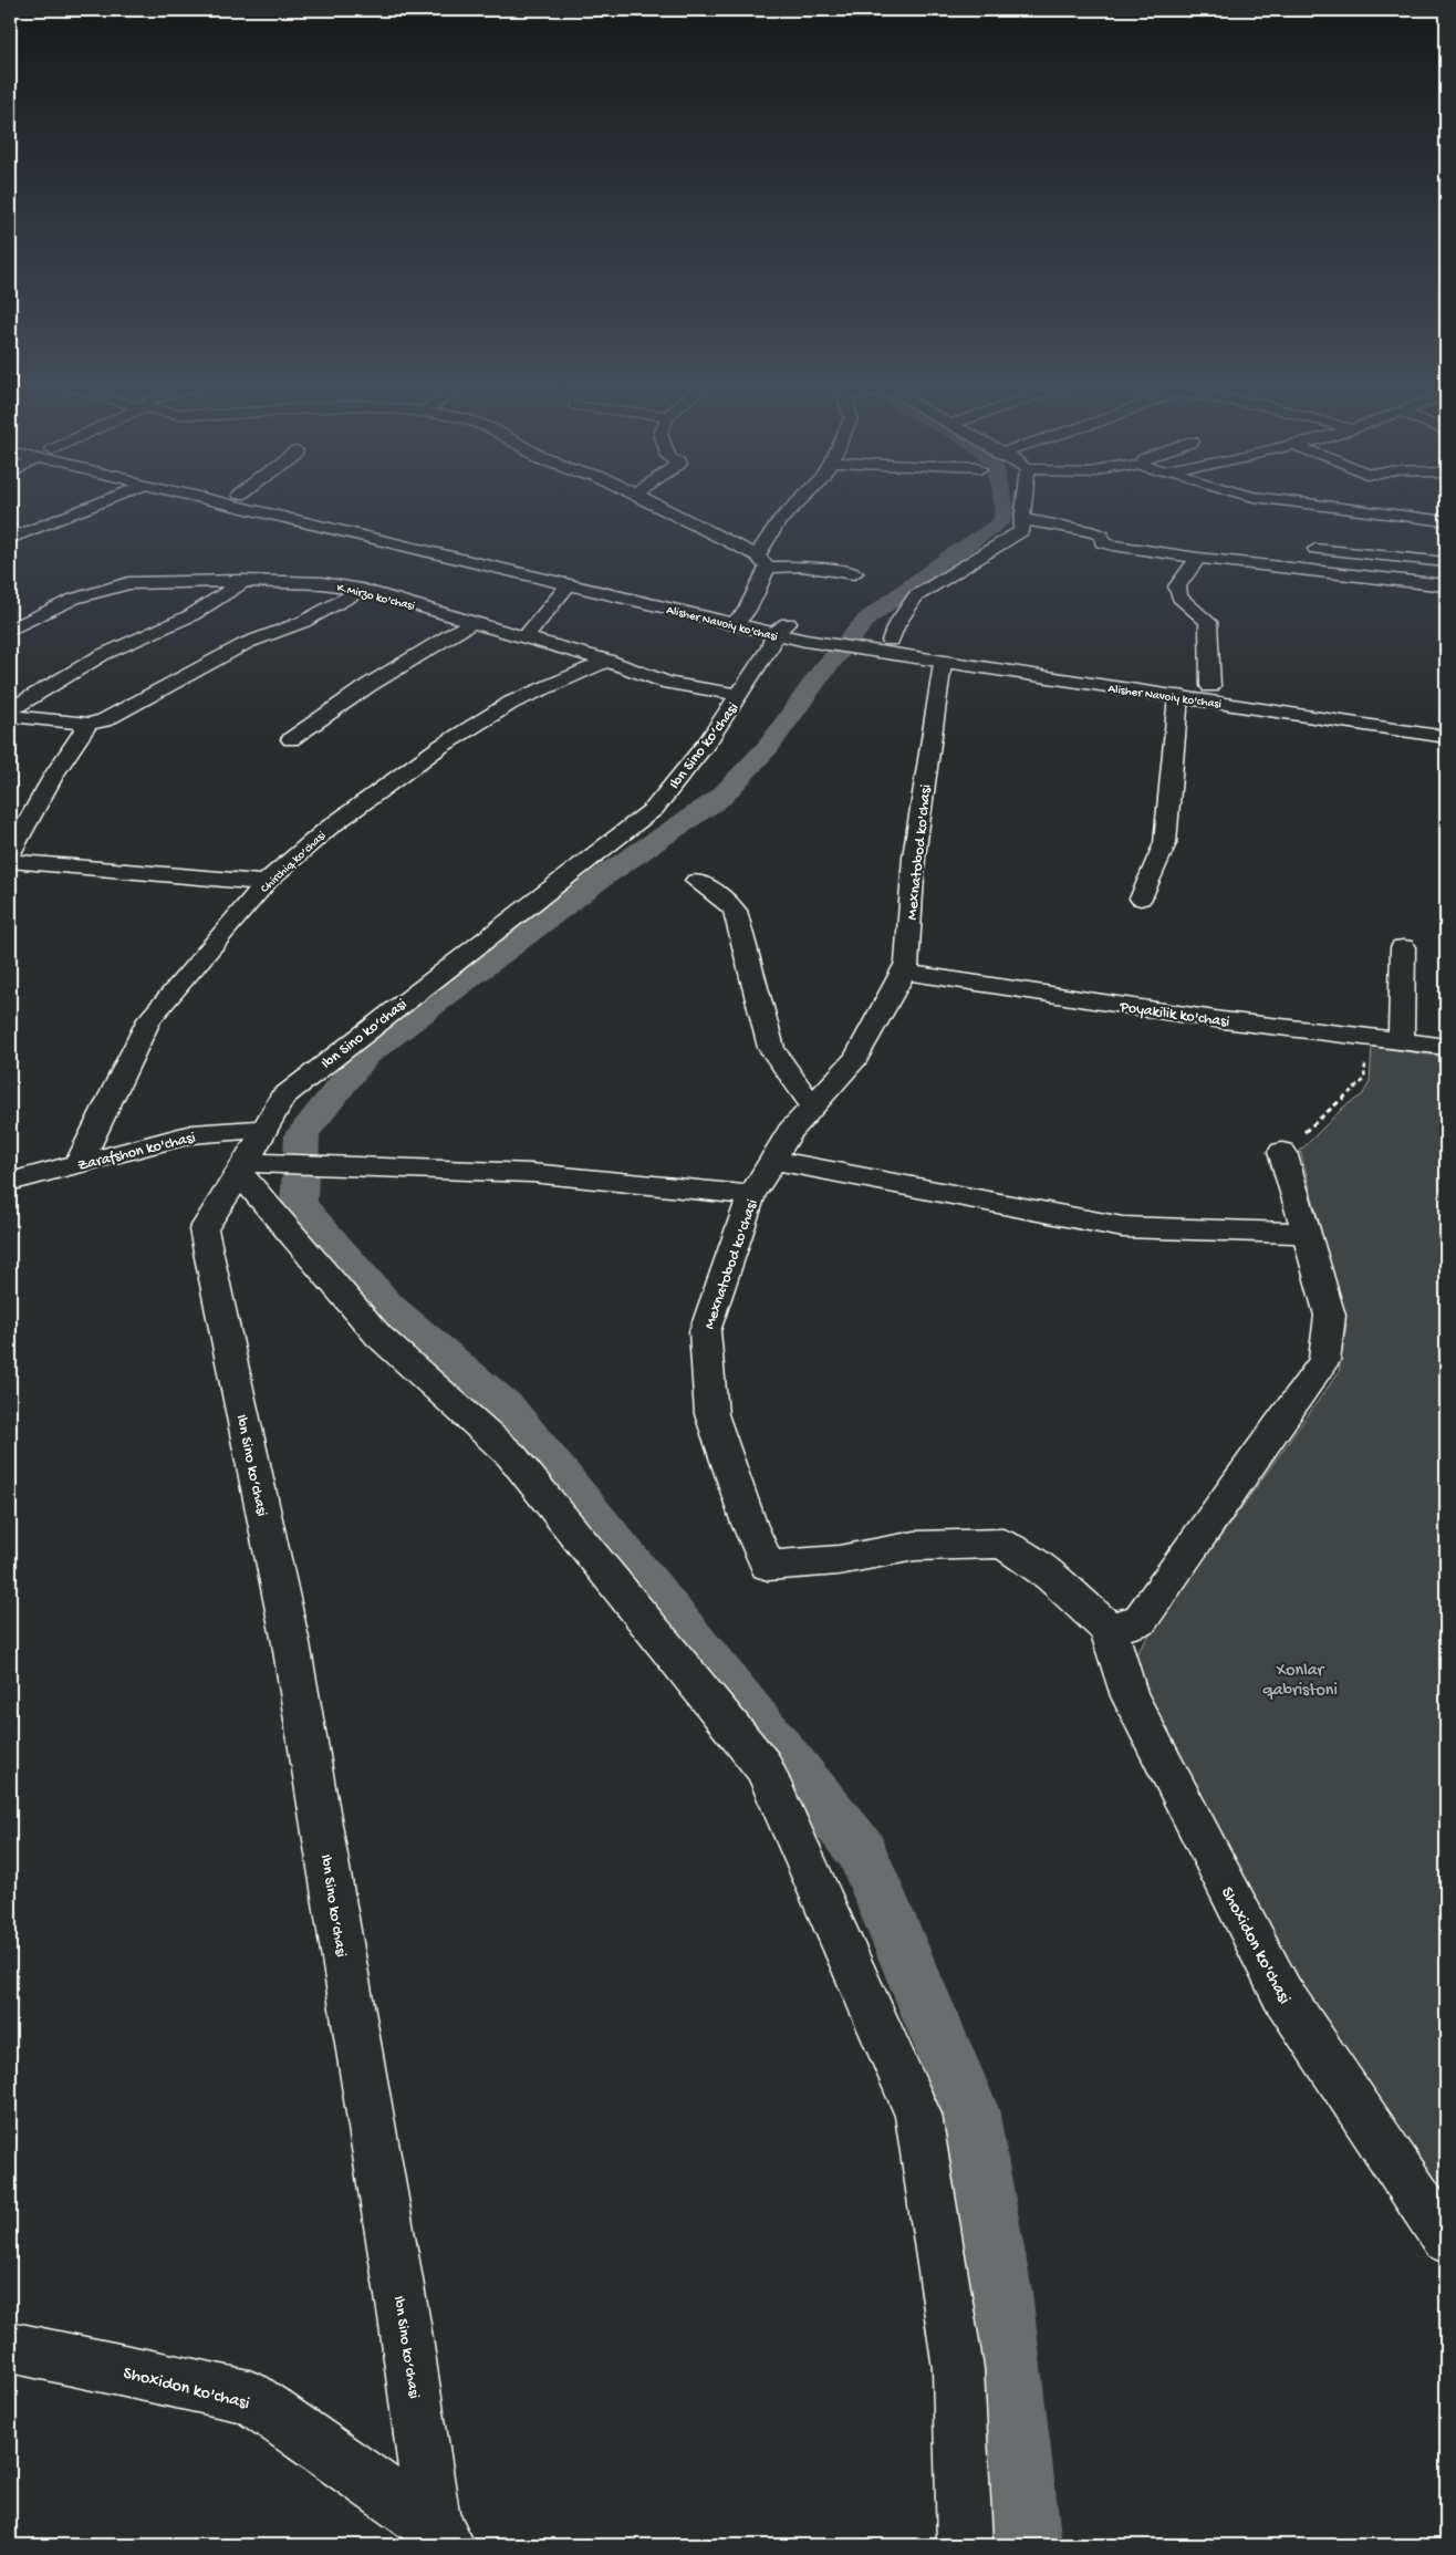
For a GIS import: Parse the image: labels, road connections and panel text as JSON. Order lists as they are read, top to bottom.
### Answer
{
  "streets": {
    "street": [
      "K.Mirzo ko'chasi",
      "Alisher Navoiy ko'chasi",
      "Ibn Sino ko‘chasi",
      "Mexnatobod ko'chasi",
      "Chirchiq ko’chasi",
      "Poyakilik ko'chasi",
      "Zarafshon ko'chasi",
      "Shoxidon ko'chasi"
    ]
  },
  "crossings": [
    ["K.Mirzo ko'chasi", "Ibn Sino ko‘chasi"],
    ["K.Mirzo ko'chasi", "Chirchiq ko’chasi"],
    ["Alisher Navoiy ko'chasi", "Ibn Sino ko‘chasi"],
    ["Alisher Navoiy ko'chasi", "Mexnatobod ko'chasi"],
    ["Ibn Sino ko‘chasi", "Zarafshon ko'chasi"],
    ["Ibn Sino ko‘chasi", "Shoxidon ko'chasi"],
    ["Mexnatobod ko'chasi", "Poyakilik ko'chasi"],
    ["Mexnatobod ko'chasi", "Shoxidon ko'chasi"],
    ["Chirchiq ko’chasi", "Zarafshon ko'chasi"]
  ],
  "parks": ["Xonlar qabristoni"]
}
